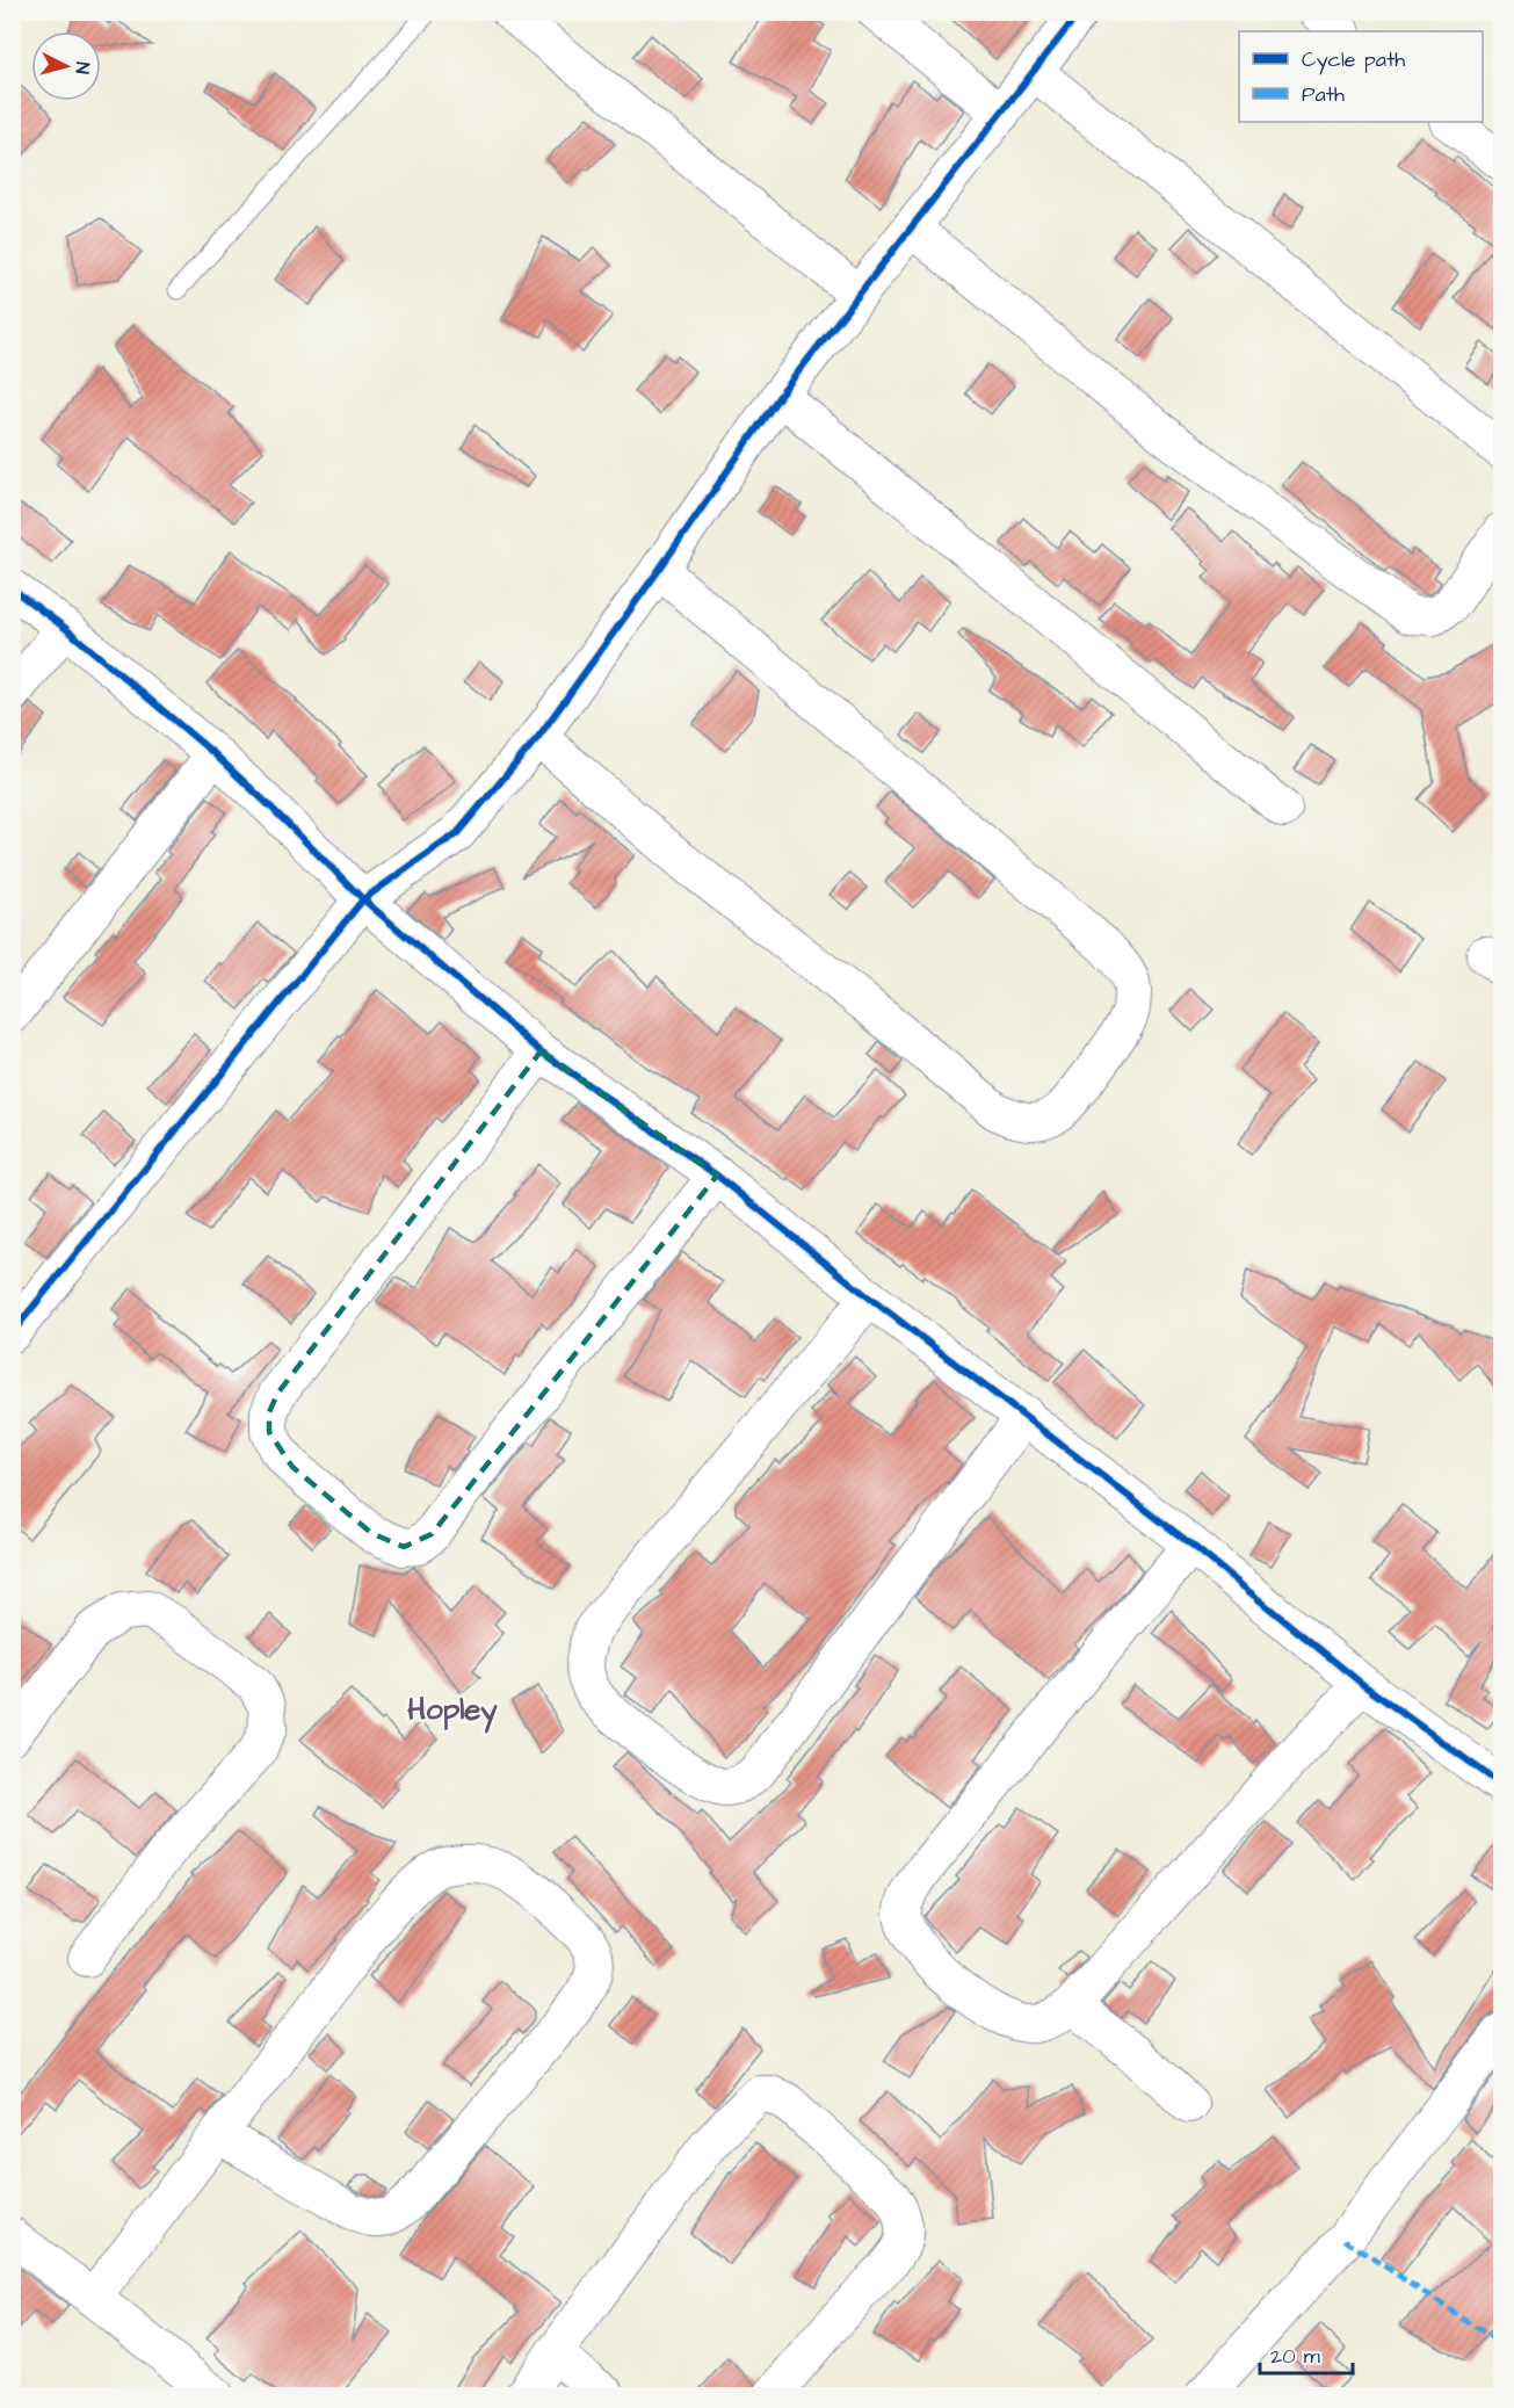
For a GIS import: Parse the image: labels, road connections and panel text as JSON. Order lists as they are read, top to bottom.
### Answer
{
  "districts": ["Hopley"],
  "legend": ["Cycle path", "Path"],
  "scale_bar": "20 m",
  "north": "right"
}
